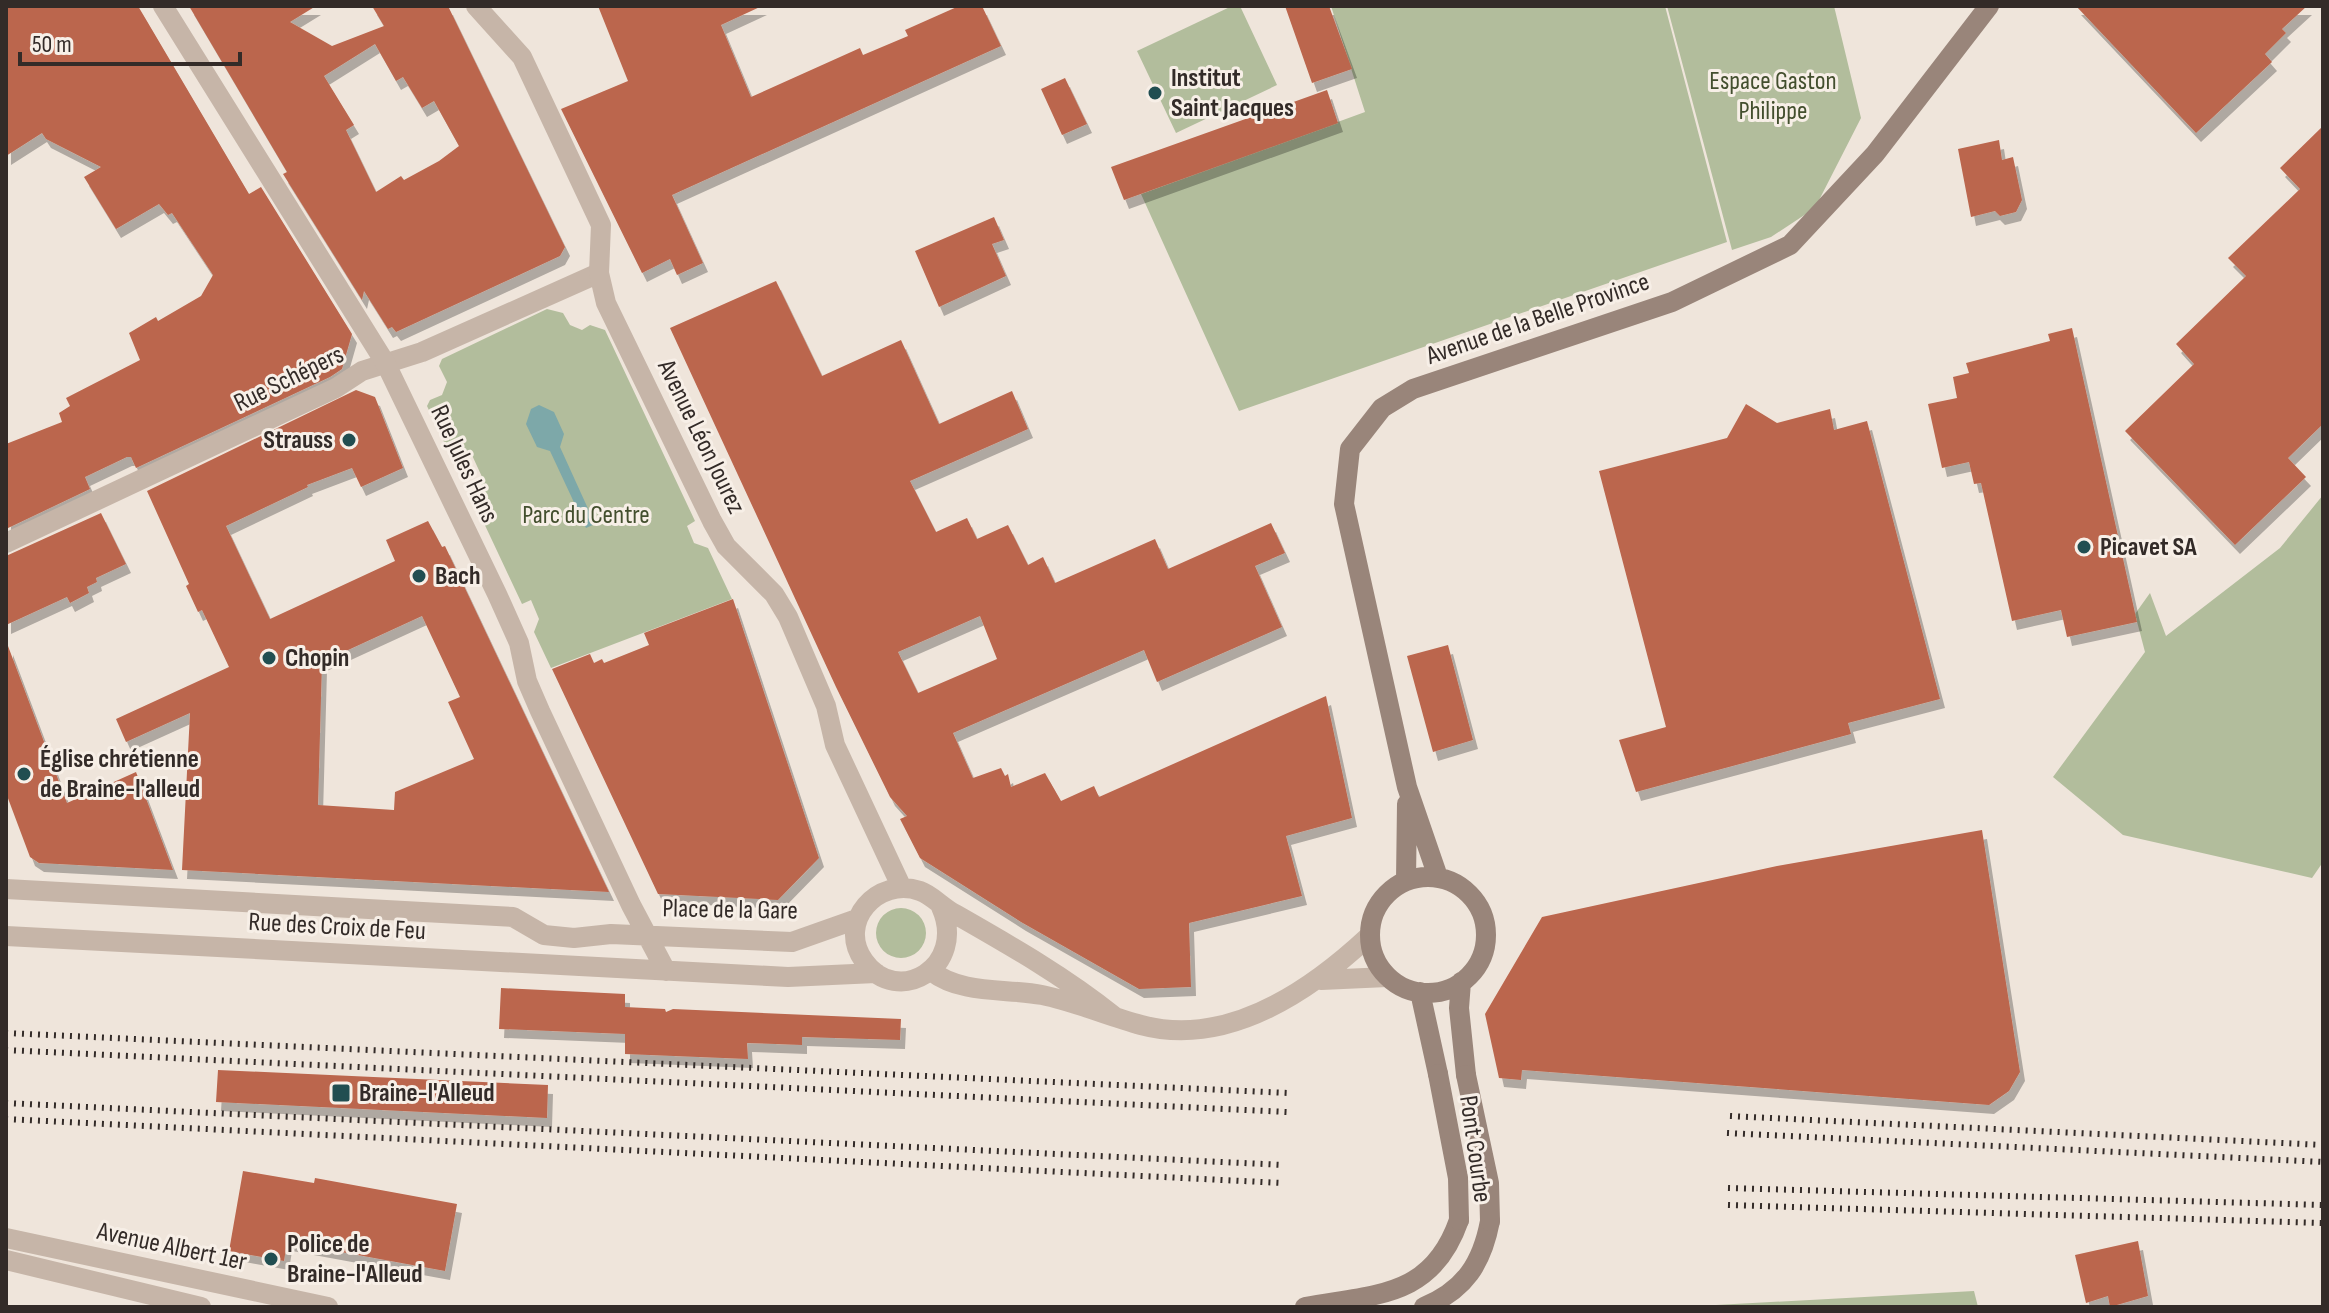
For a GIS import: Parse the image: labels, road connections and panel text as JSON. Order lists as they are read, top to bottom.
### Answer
{
  "streets": {
    "main road": ["Avenue de la Belle Province", "Pont Courbe"],
    "street": [
      "Rue Schépers",
      "Avenue Léon Jourez",
      "Rue Jules Hans",
      "Place de la Gare",
      "Rue des Croix de Feu",
      "Avenue Albert 1er"
    ]
  },
  "crossings": [
    ["Avenue de la Belle Province", "Pont Courbe"],
    ["Rue Schépers", "Avenue Léon Jourez"],
    ["Rue Schépers", "Rue Jules Hans"],
    ["Avenue Léon Jourez", "Place de la Gare"],
    ["Rue Jules Hans", "Place de la Gare"],
    ["Rue Jules Hans", "Rue des Croix de Feu"],
    ["Place de la Gare", "Rue des Croix de Feu"]
  ],
  "parks": ["Espace Gaston Philippe", "Parc du Centre"],
  "places": {
    "other": [
      "Institut Saint Jacques",
      "Strauss",
      "Picavet SA",
      "Bach",
      "Chopin",
      "Église chrétienne de Braine-l'alleud",
      "Police de Braine-l'Alleud"
    ],
    "transit": ["Braine-l'Alleud"]
  },
  "scale_bar": "50 m"
}
